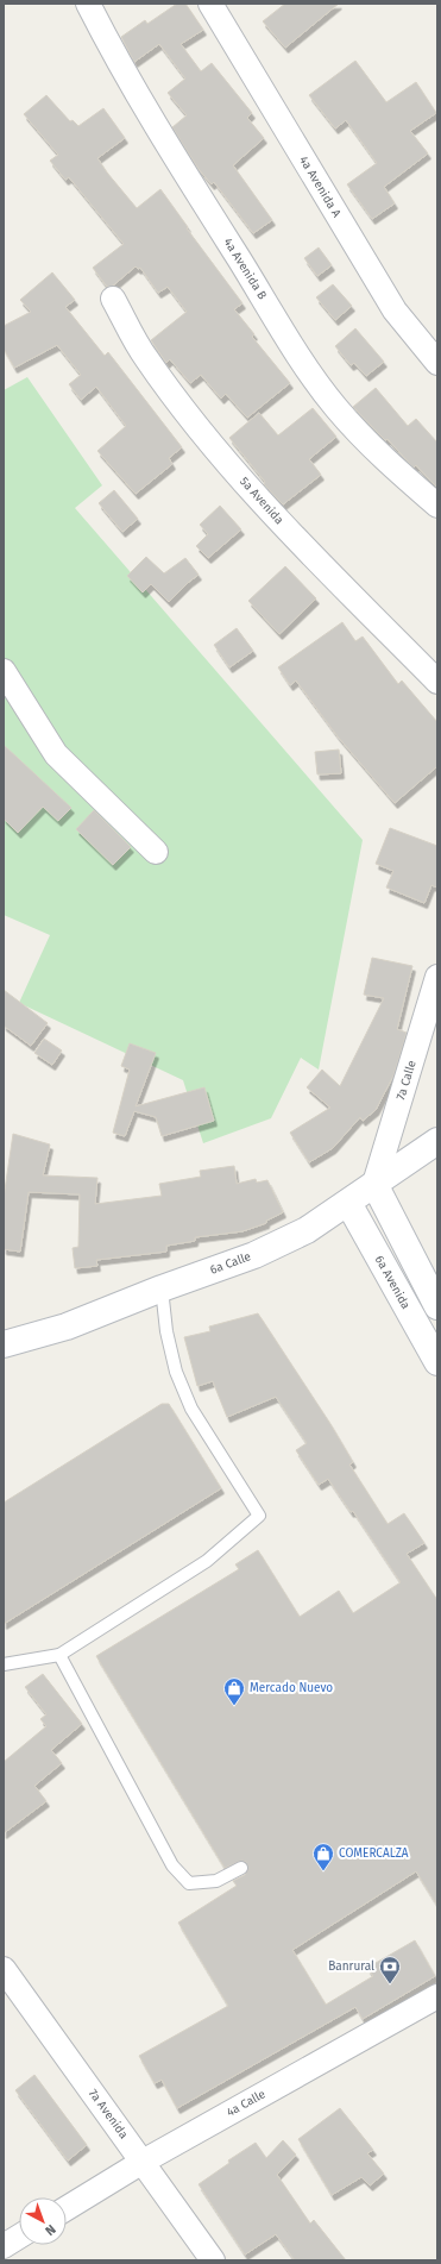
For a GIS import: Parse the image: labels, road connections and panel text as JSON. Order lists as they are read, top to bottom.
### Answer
{
  "streets": {
    "main road": ["6a Calle", "6a Avenida"],
    "street": [
      "4a Avenida A",
      "4a Avenida B",
      "5a Avenida",
      "7a Calle",
      "4a Calle",
      "7a Avenida"
    ]
  },
  "crossings": [
    ["7a Calle", "6a Calle"],
    ["6a Calle", "6a Avenida"],
    ["4a Calle", "7a Avenida"]
  ],
  "places": {
    "shop": ["Mercado Nuevo", "COMERCALZA"],
    "bank": ["Banrural"]
  },
  "north": "bottom right"
}
